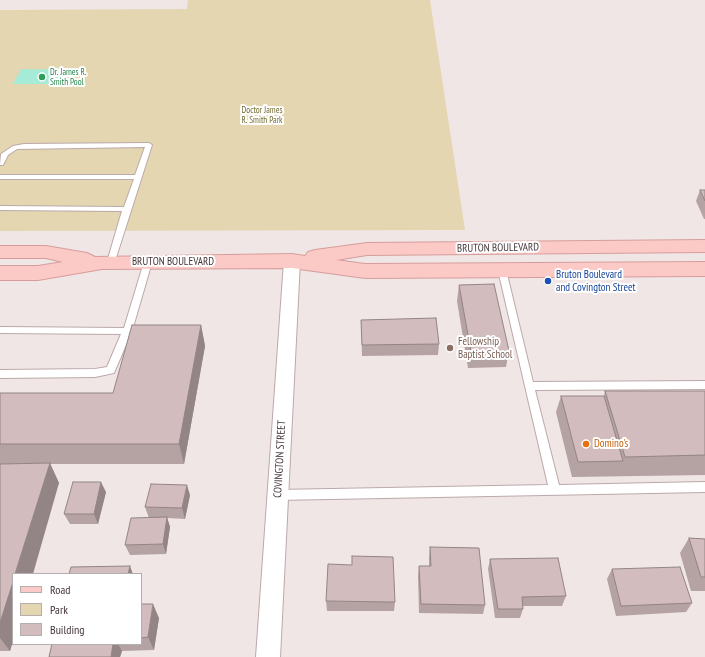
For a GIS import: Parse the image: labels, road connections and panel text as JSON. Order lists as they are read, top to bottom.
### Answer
{
  "streets": {
    "street": ["BRUTON BOULEVARD", "COVINGTON STREET"]
  },
  "crossings": [
    ["BRUTON BOULEVARD", "COVINGTON STREET"]
  ],
  "parks": ["Doctor James R. Smith Park"],
  "places": [
    "Dr. James R. Smith Pool",
    "Bruton Boulevard and Covington Street",
    "Fellowship Baptist School",
    "Domino's"
  ],
  "legend": ["Road", "Park", "Building"]
}
